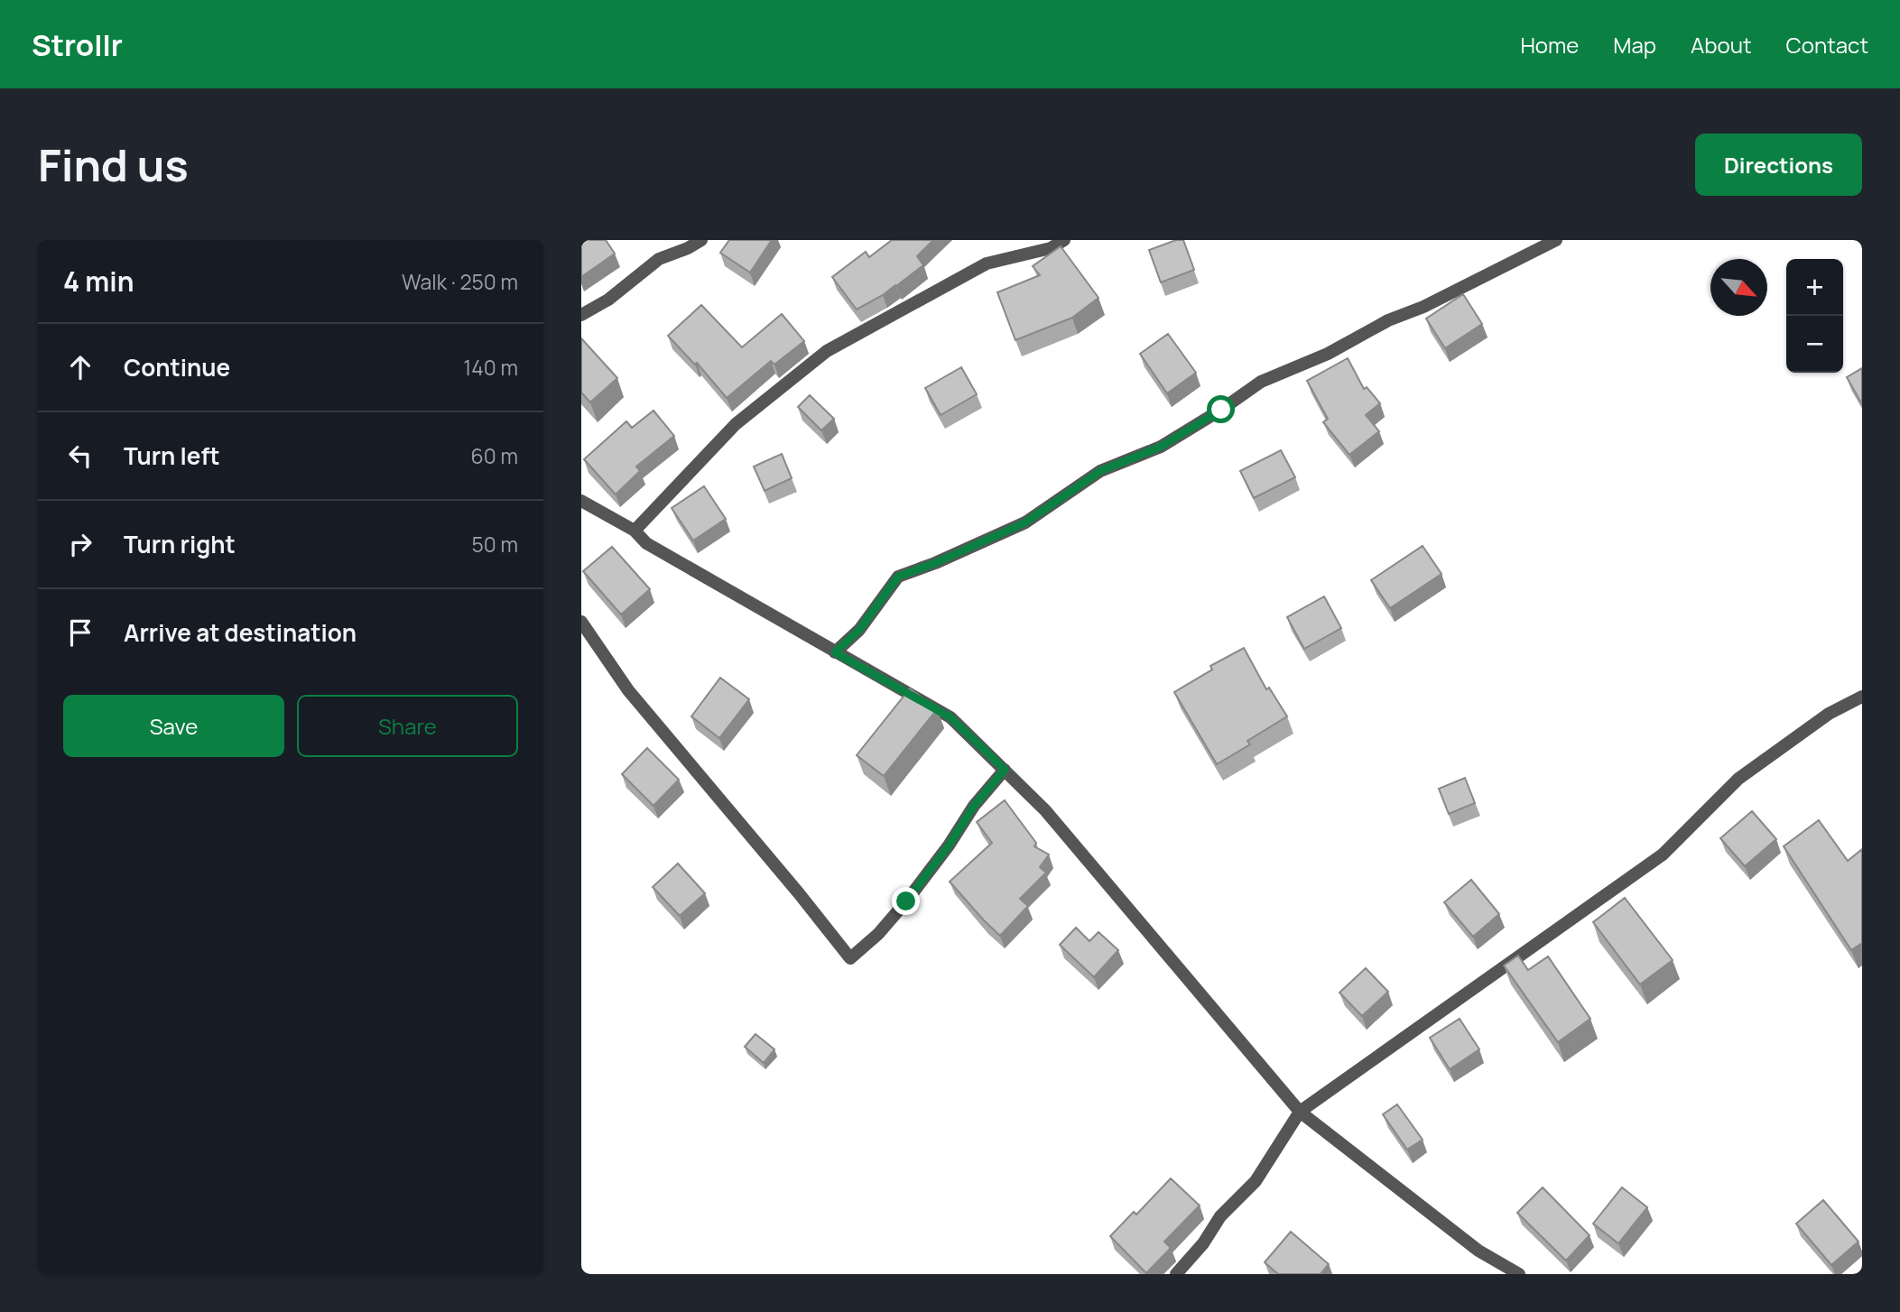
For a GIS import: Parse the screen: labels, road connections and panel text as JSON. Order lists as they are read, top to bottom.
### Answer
{
  "north": "bottom right",
  "page": {
    "header": "Strollr",
    "nav": [
      "Home",
      "Map",
      "About",
      "Contact"
    ],
    "buttons": [
      "Directions",
      ["Save", "Share"]
    ],
    "title": "Find us",
    "heading": ["4 min", "Walk · 250 m"],
    "map_buttons": ["+", "−"],
    "list": [
      ["Continue", "140 m"],
      ["Turn left", "60 m"],
      ["Turn right", "50 m"],
      "Arrive at destination"
    ]
  }
}
